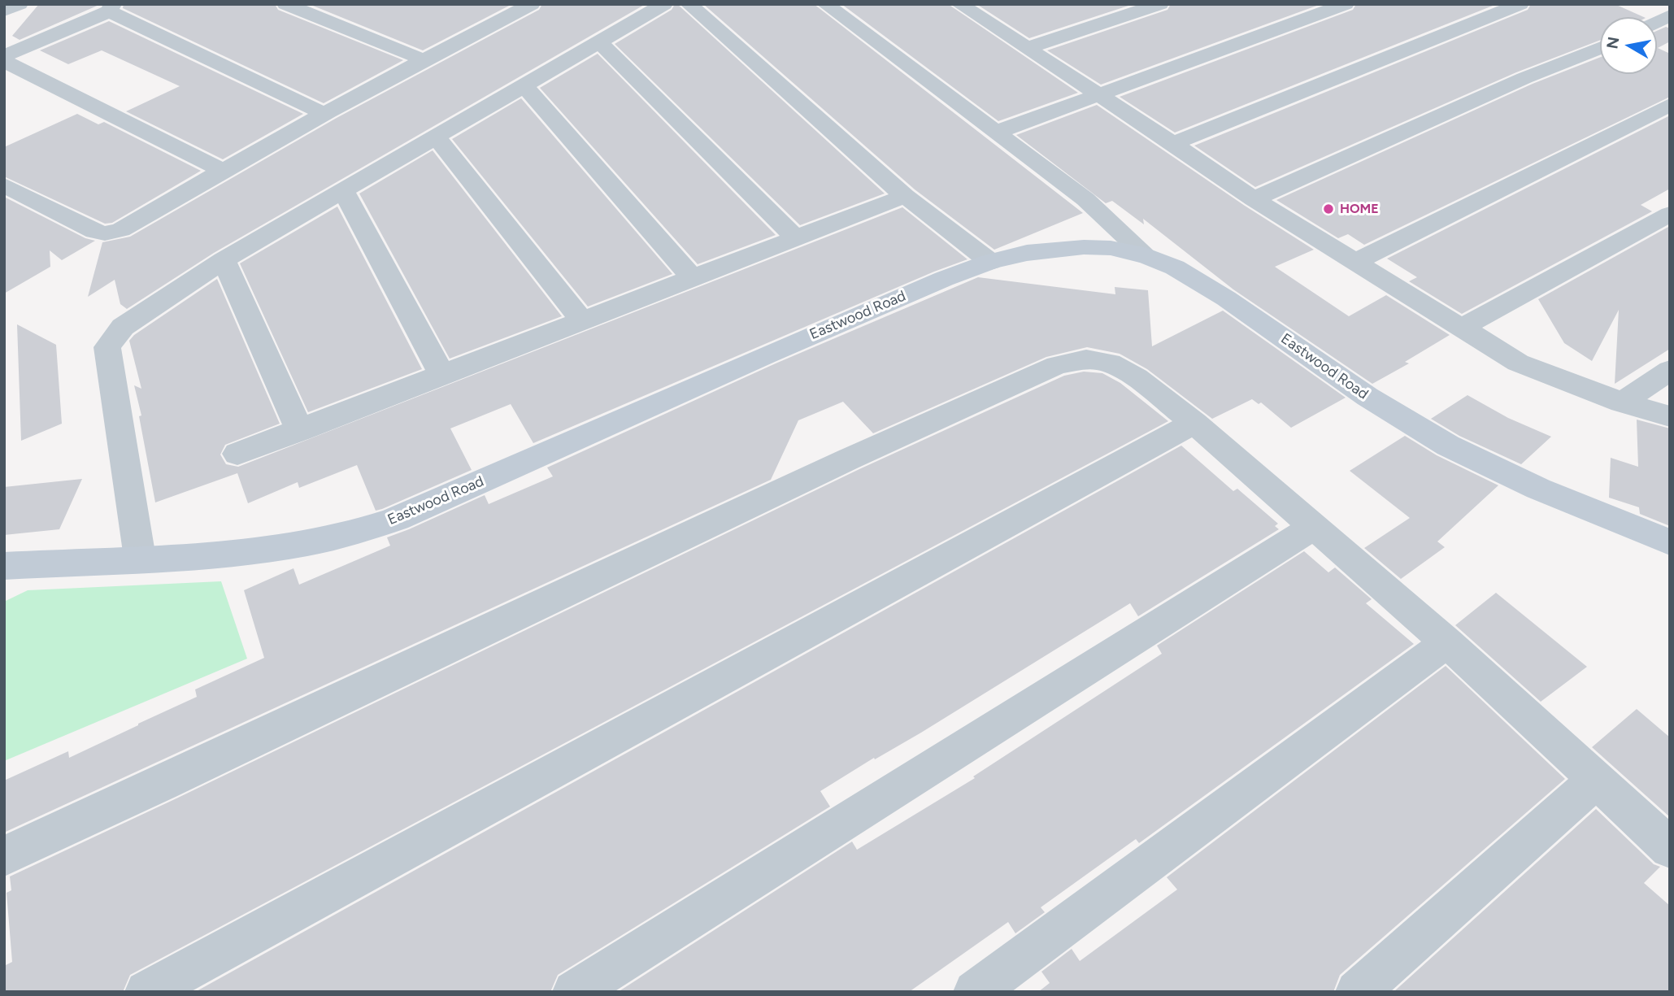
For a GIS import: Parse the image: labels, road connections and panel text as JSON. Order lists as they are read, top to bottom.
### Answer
{
  "streets": {
    "main road": ["Eastwood Road"]
  },
  "places": ["HOME"],
  "north": "left"
}
